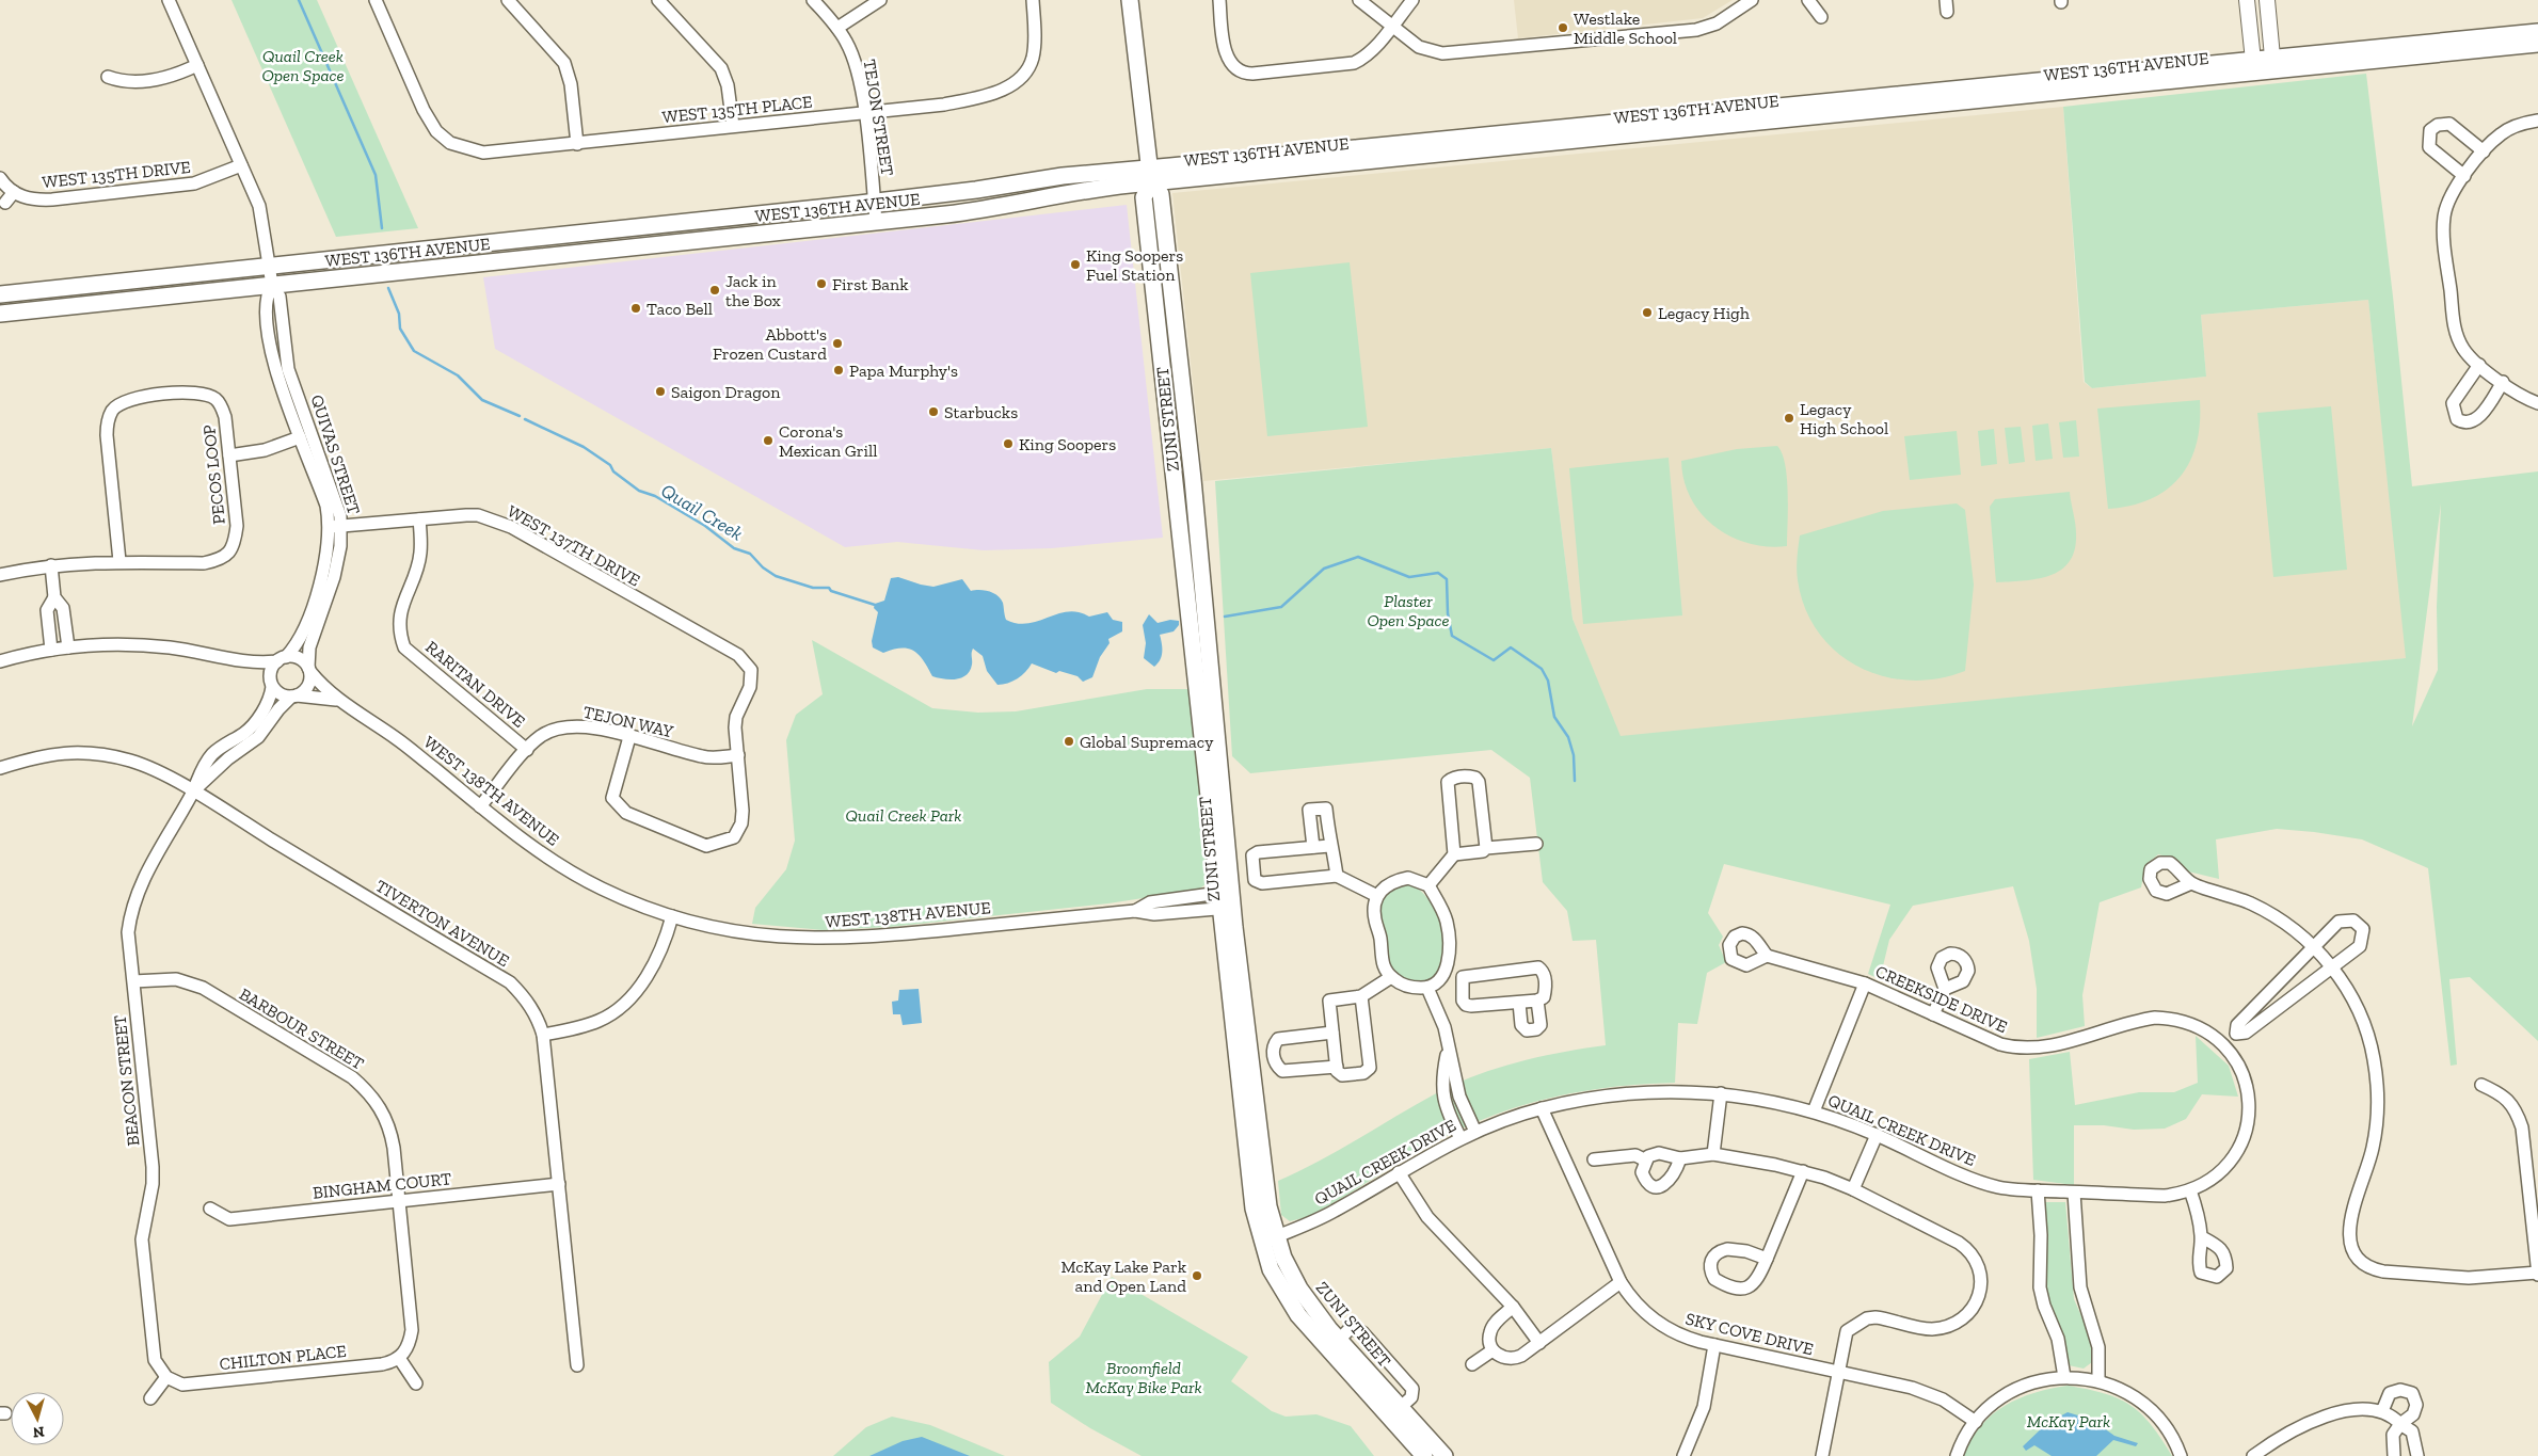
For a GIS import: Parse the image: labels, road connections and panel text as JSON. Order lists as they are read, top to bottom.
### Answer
{
  "streets": {
    "main road": ["WEST 136TH AVENUE", "ZUNI STREET"],
    "street": [
      "WEST 135TH PLACE",
      "TEJON STREET",
      "WEST 135TH DRIVE",
      "QUIVAS STREET",
      "PECOS LOOP",
      "WEST 137TH DRIVE",
      "RARITAN DRIVE",
      "TEJON WAY",
      "WEST 138TH AVENUE",
      "TIVERTON AVENUE",
      "CREEKSIDE DRIVE",
      "BARBOUR STREET",
      "BEACON STREET",
      "QUAIL CREEK DRIVE",
      "BINGHAM COURT",
      "SKY COVE DRIVE",
      "CHILTON PLACE"
    ]
  },
  "crossings": [
    ["WEST 136TH AVENUE", "TEJON STREET"],
    ["WEST 136TH AVENUE", "ZUNI STREET"],
    ["WEST 136TH AVENUE", "QUIVAS STREET"],
    ["WEST 135TH PLACE", "TEJON STREET"],
    ["WEST 135TH DRIVE", "QUIVAS STREET"],
    ["ZUNI STREET", "WEST 138TH AVENUE"],
    ["ZUNI STREET", "QUAIL CREEK DRIVE"],
    ["QUIVAS STREET", "WEST 137TH DRIVE"],
    ["QUIVAS STREET", "WEST 138TH AVENUE"],
    ["QUIVAS STREET", "BEACON STREET"],
    ["WEST 137TH DRIVE", "RARITAN DRIVE"],
    ["WEST 137TH DRIVE", "TEJON WAY"],
    ["RARITAN DRIVE", "TEJON WAY"],
    ["TEJON WAY", "WEST 138TH AVENUE"],
    ["WEST 138TH AVENUE", "BEACON STREET"],
    ["TIVERTON AVENUE", "BEACON STREET"],
    ["TIVERTON AVENUE", "BINGHAM COURT"],
    ["CREEKSIDE DRIVE", "QUAIL CREEK DRIVE"],
    ["BARBOUR STREET", "BEACON STREET"],
    ["BARBOUR STREET", "BINGHAM COURT"],
    ["BARBOUR STREET", "CHILTON PLACE"],
    ["BEACON STREET", "CHILTON PLACE"],
    ["QUAIL CREEK DRIVE", "SKY COVE DRIVE"]
  ],
  "water": ["Quail Creek"],
  "parks": [
    "Quail Creek Open Space",
    "Plaster Open Space",
    "Quail Creek Park",
    "Broomfield McKay Bike Park",
    "McKay Park"
  ],
  "places": [
    "Westlake Middle School",
    "King Soopers Fuel Station",
    "First Bank",
    "Jack in the Box",
    "Taco Bell",
    "Legacy High",
    "Abbott's Frozen Custard",
    "Papa Murphy's",
    "Saigon Dragon",
    "Starbucks",
    "Legacy High School",
    "Corona's Mexican Grill",
    "King Soopers",
    "Global Supremacy",
    "McKay Lake Park and Open Land"
  ],
  "north": "bottom"
}
